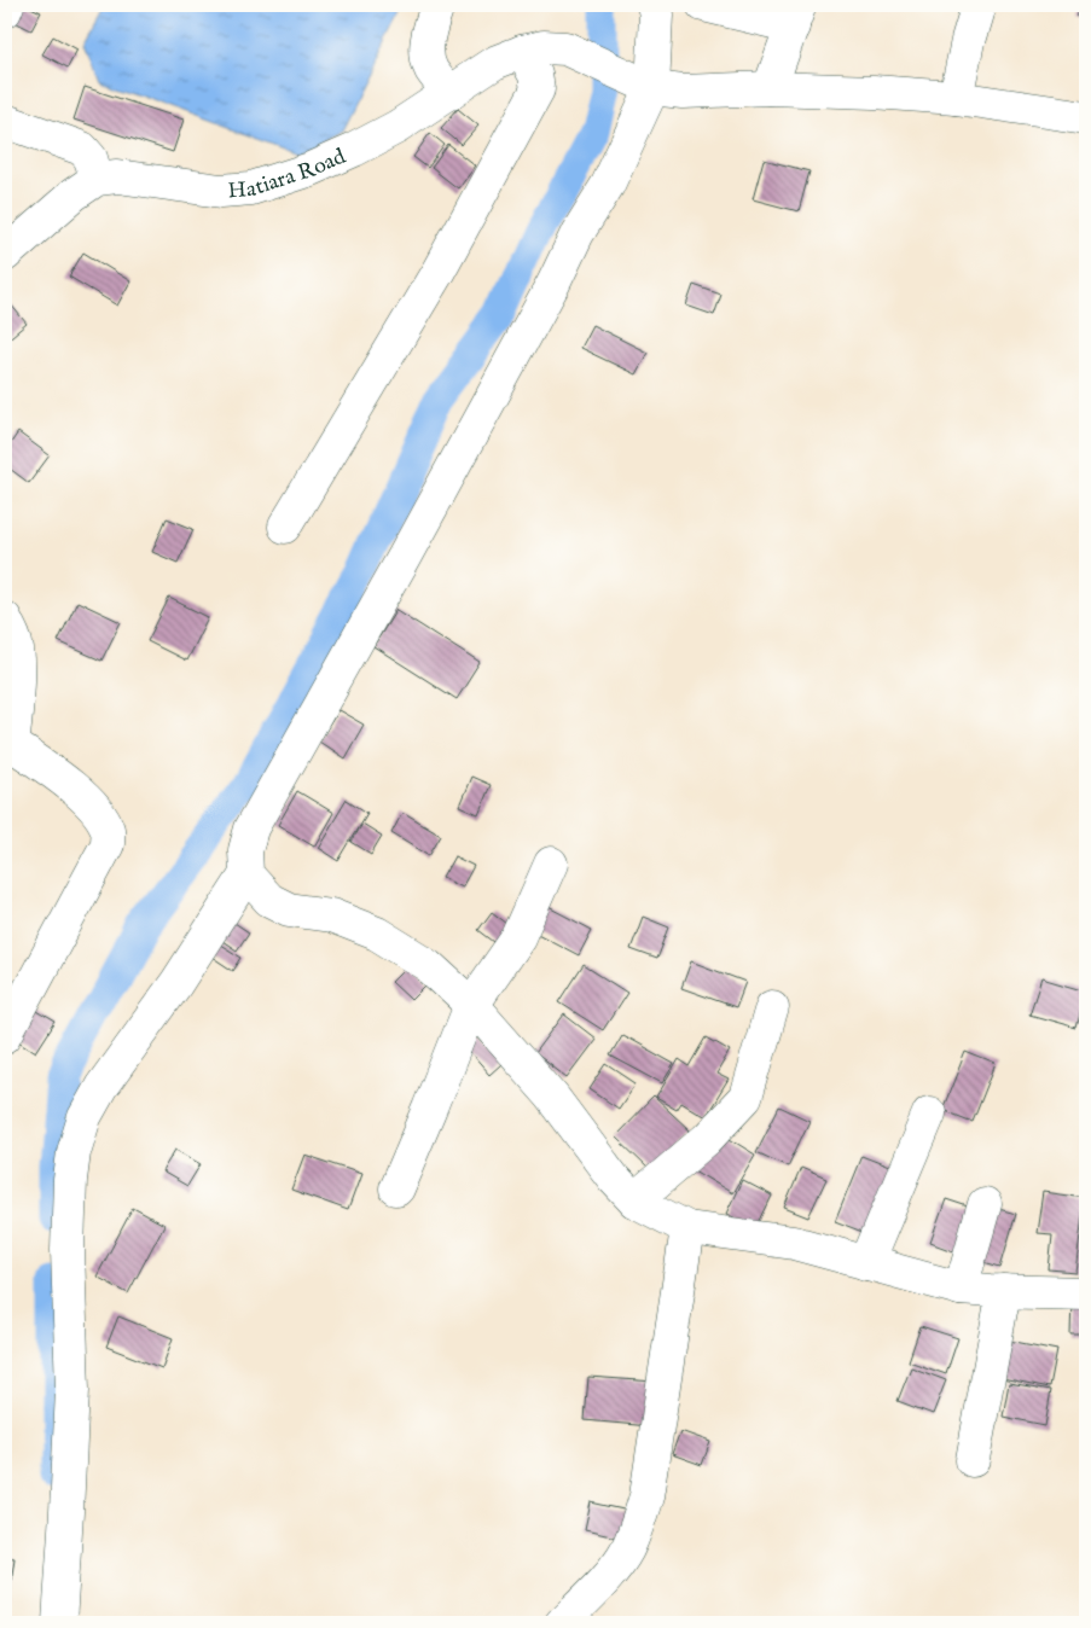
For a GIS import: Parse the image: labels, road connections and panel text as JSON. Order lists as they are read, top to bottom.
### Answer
{
  "streets": {
    "street": ["Hatiara Road"]
  }
}
